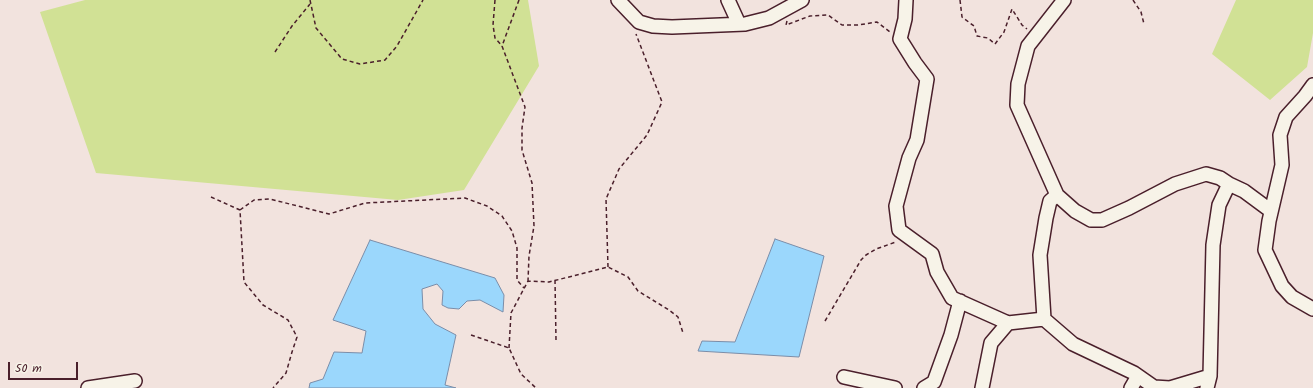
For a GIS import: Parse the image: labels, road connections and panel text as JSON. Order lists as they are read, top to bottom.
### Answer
{
  "scale_bar": "50 m"
}
